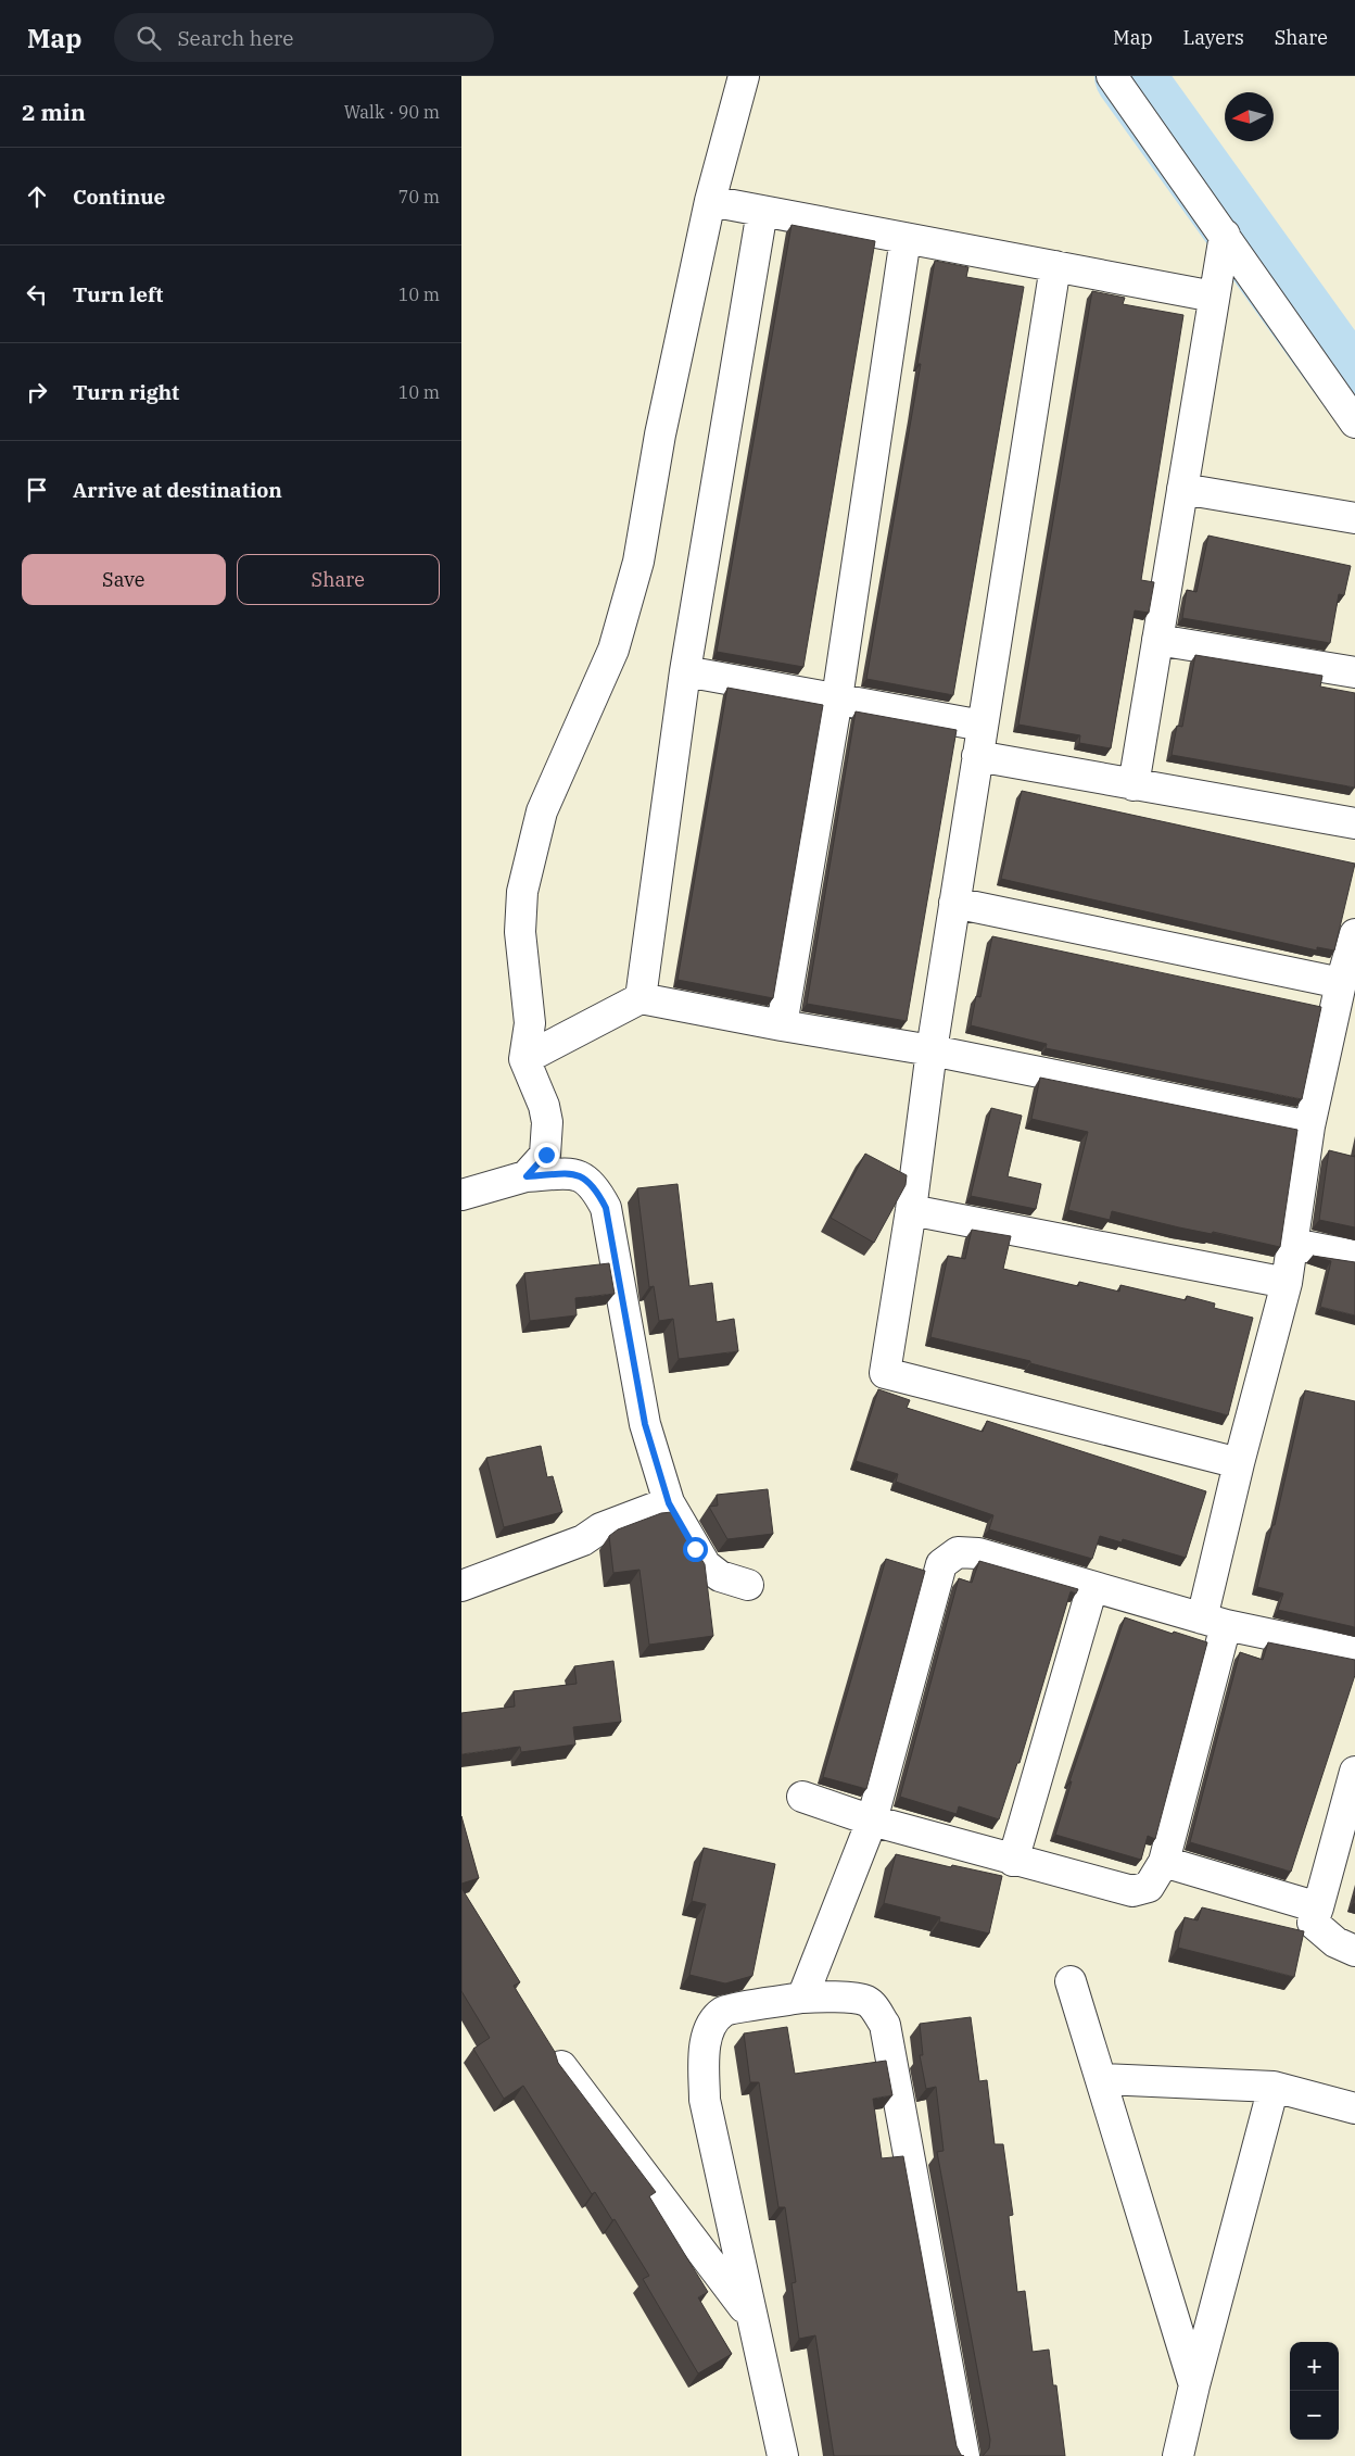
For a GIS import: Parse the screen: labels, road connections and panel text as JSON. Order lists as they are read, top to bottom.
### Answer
{
  "north": "left",
  "page": {
    "header": "Map",
    "search": "Search here",
    "nav": ["Map", "Layers", "Share"],
    "heading": ["2 min", "Walk · 90 m"],
    "list": [
      ["Continue", "70 m"],
      ["Turn left", "10 m"],
      ["Turn right", "10 m"],
      "Arrive at destination"
    ],
    "buttons": ["Save", "Share"],
    "map_buttons": ["+", "−"]
  }
}
